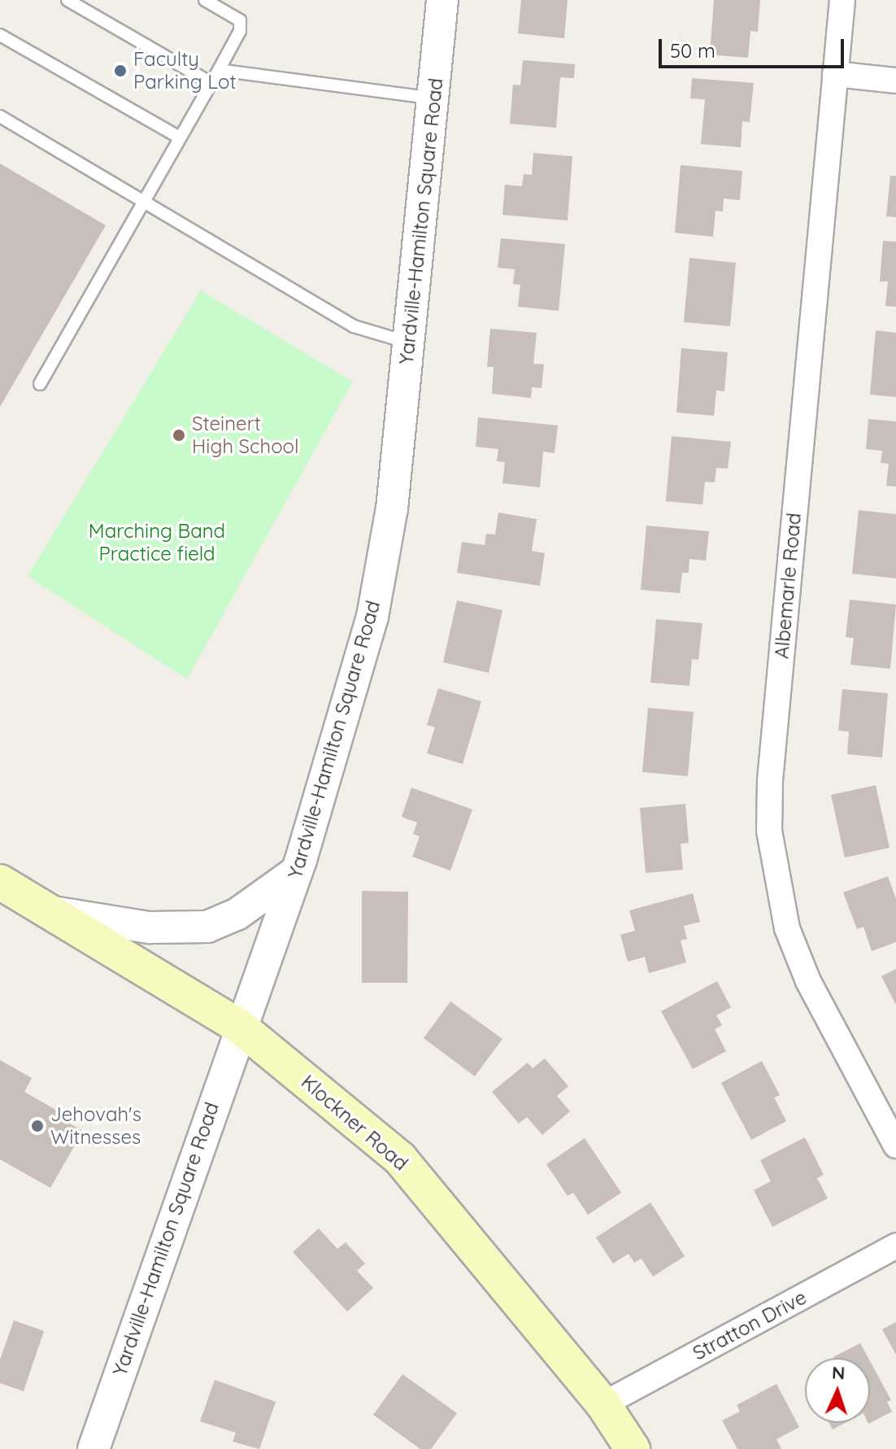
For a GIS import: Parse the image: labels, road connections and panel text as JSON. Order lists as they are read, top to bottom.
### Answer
{
  "streets": {
    "main road": ["Klockner Road"],
    "street": ["Yardville-Hamilton Square Road", "Albemarle Road", "Stratton Drive"]
  },
  "crossings": [
    ["Yardville-Hamilton Square Road", "Klockner Road"],
    ["Klockner Road", "Stratton Drive"]
  ],
  "parks": ["Marching Band Practice field"],
  "places": ["Faculty Parking Lot", "Steinert High School", "Jehovah's Witnesses"],
  "scale_bar": "50 m",
  "north": "top"
}
